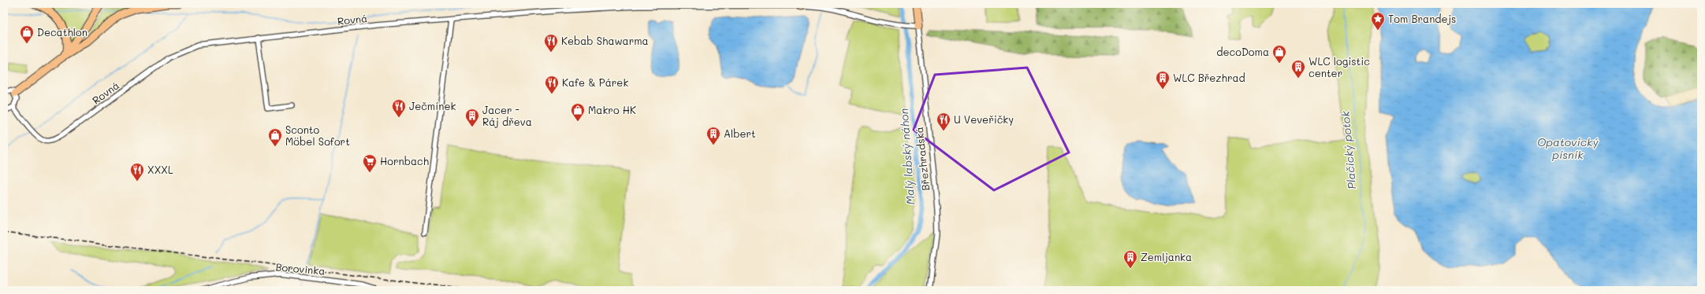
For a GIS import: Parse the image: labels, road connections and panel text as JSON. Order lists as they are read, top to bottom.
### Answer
{
  "streets": {
    "street": ["Rovná", "Březhradská", "Borovinka"]
  },
  "crossings": [
    ["Rovná", "Březhradská"]
  ],
  "water": ["Opatovický písník", "Plačický potok", "Malý labský náhon"],
  "places": {
    "place": ["Tom Brandejs"],
    "shop": [
      "Decathlon",
      "decoDoma",
      "Makro HK",
      "Sconto Möbel Sofort"
    ],
    "restaurant": [
      "Kebab Shawarma",
      "Kafe & Párek",
      "Ječmínek",
      "U Veveřičky",
      "XXXL"
    ],
    "building": [
      "WLC logistic center",
      "WLC Březhrad",
      "Jacer - Ráj dřeva",
      "Albert",
      "Zemljanka"
    ],
    "supermarket": ["Hornbach"]
  }
}
